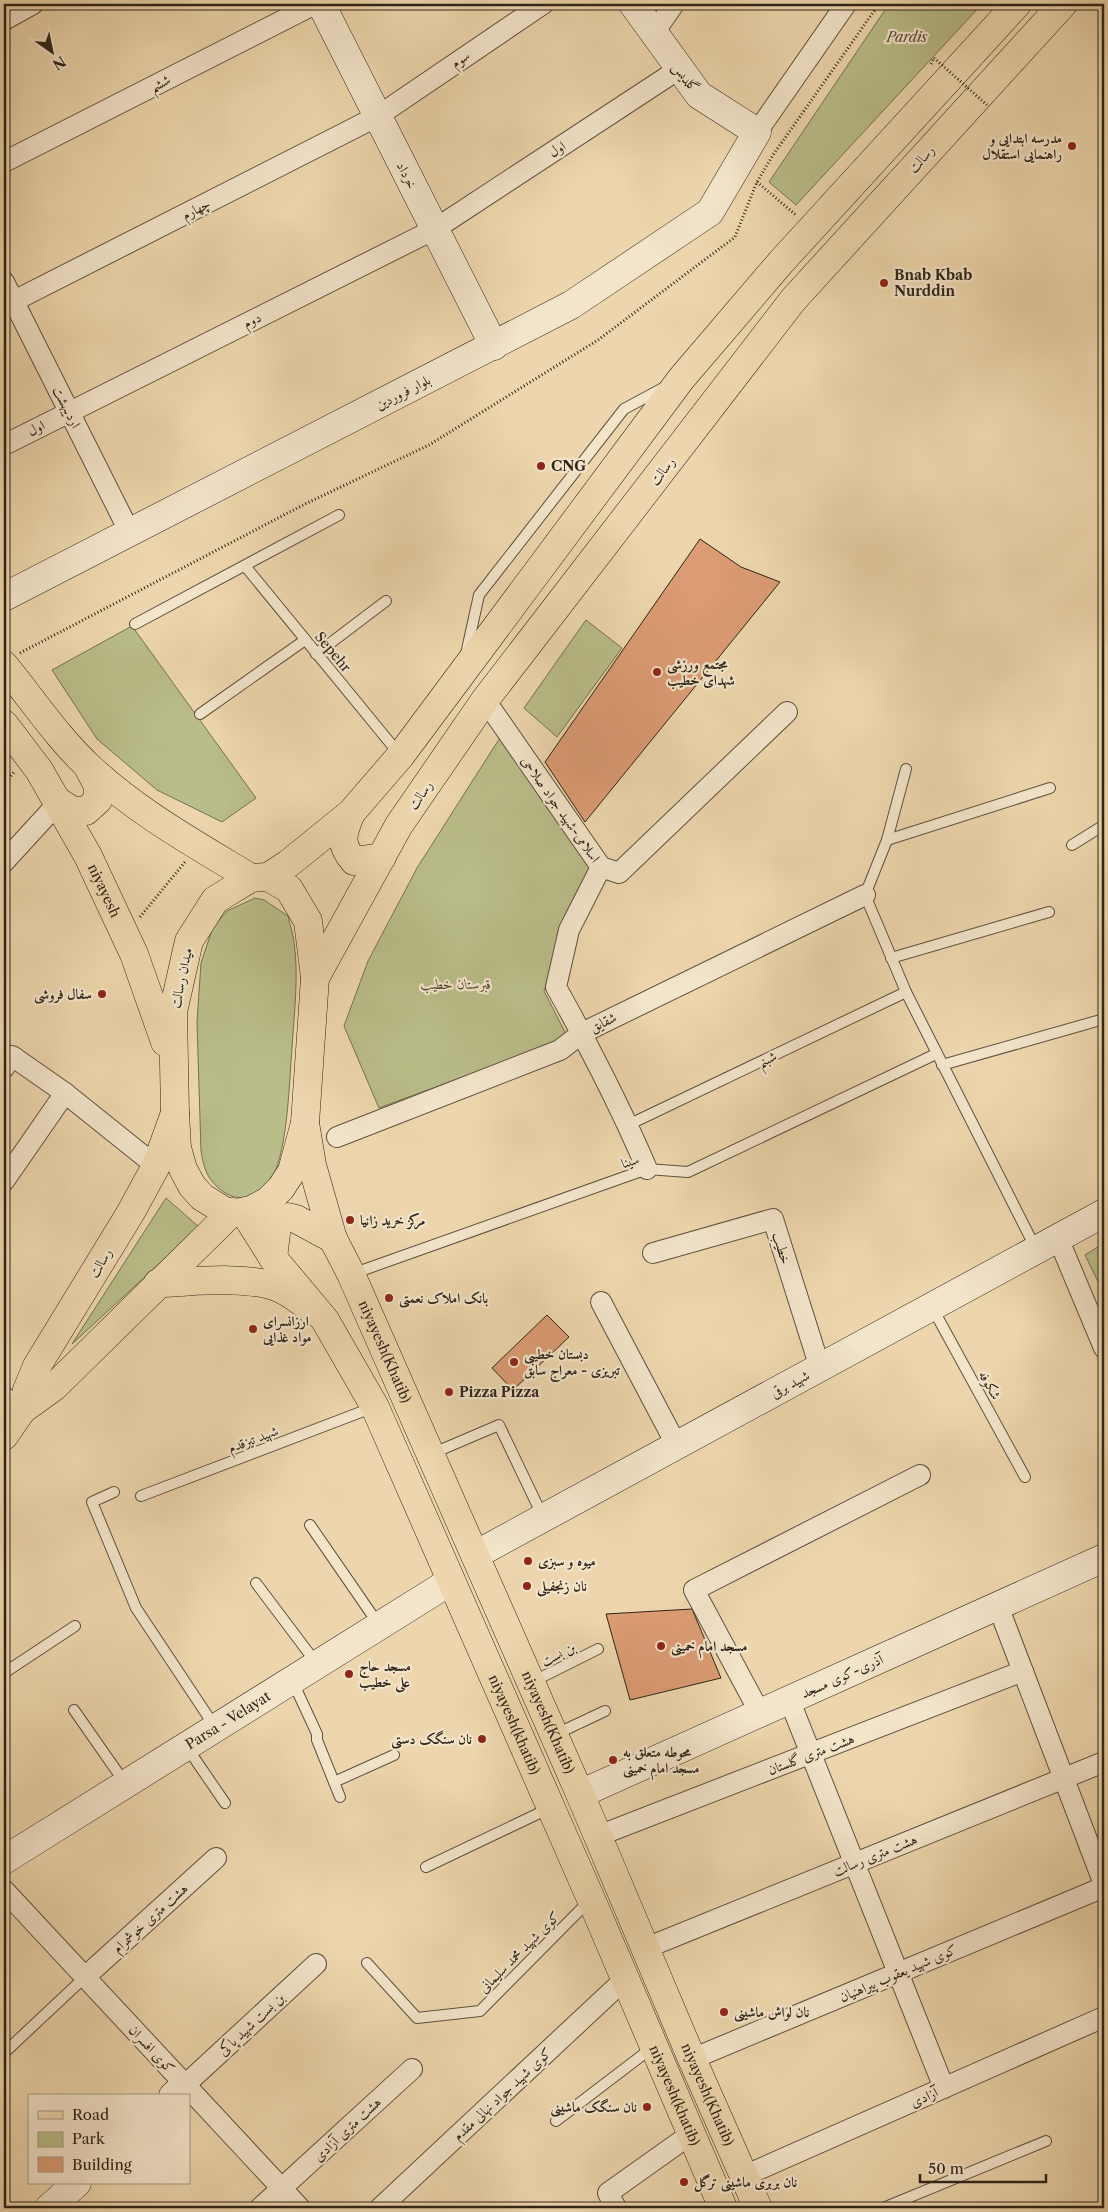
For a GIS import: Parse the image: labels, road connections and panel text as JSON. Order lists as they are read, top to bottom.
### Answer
{
  "streets": {
    "main road": [
      "رسالت",
      "niyayesh",
      "میدان رسالت",
      "niyayesh(Khatib)",
      "niyayesh(khatib)"
    ],
    "street": [
      "سوم",
      "گلدیس",
      "ششم",
      "اول",
      "خرداد",
      "چهارم",
      "دوم",
      "بلوار فروردین",
      "اردیبهشت",
      "اسلامی-شهید جواد صلاحی",
      "شقایق",
      "خطیب",
      "شهید برقی",
      "آذری-کوی مسجد",
      "Parsa - Velayat",
      "هشت متری گلستان",
      "هشت متری رسالت",
      "هشت متری خوشمرام",
      "کوی شهید یعقوب پیراهنیان",
      "بن بست شهید پاکى",
      "کوی افسران",
      "کوی شهید جواد نهالی مقدم",
      "آزادی",
      "هشت متری آزادی"
    ],
    "lane": [
      "Sepehr",
      "شبنم",
      "سینا",
      "شکوفه",
      "شهید تیزقدم",
      "بن بست",
      "کوی شهید محمد سلیمانی"
    ]
  },
  "crossings": [
    ["سوم", "خرداد"],
    ["سوم", "چهارم"],
    ["گلدیس", "اول"],
    ["گلدیس", "بلوار فروردین"],
    ["اول", "خرداد"],
    ["اول", "دوم"],
    ["اول", "اردیبهشت"],
    ["رسالت", "اسلامی-شهید جواد صلاحی"],
    ["رسالت", "میدان رسالت"],
    ["رسالت", "niyayesh(khatib)"],
    ["خرداد", "چهارم"],
    ["خرداد", "دوم"],
    ["خرداد", "بلوار فروردین"],
    ["چهارم", "اردیبهشت"],
    ["دوم", "اردیبهشت"],
    ["بلوار فروردین", "اردیبهشت"],
    ["اسلامی-شهید جواد صلاحی", "شقایق"],
    ["اسلامی-شهید جواد صلاحی", "شبنم"],
    ["اسلامی-شهید جواد صلاحی", "سینا"],
    ["niyayesh", "میدان رسالت"],
    ["میدان رسالت", "niyayesh(khatib)"],
    ["سینا", "niyayesh(Khatib)"],
    ["خطیب", "شهید برقی"],
    ["niyayesh(Khatib)", "شهید برقی"],
    ["niyayesh(Khatib)", "بن بست"],
    ["niyayesh(Khatib)", "آذری-کوی مسجد"],
    ["niyayesh(Khatib)", "هشت متری گلستان"],
    ["niyayesh(Khatib)", "هشت متری رسالت"],
    ["niyayesh(Khatib)", "کوی شهید یعقوب پیراهنیان"],
    ["niyayesh(Khatib)", "آزادی"],
    ["شهید برقی", "شکوفه"],
    ["شهید تیزقدم", "niyayesh(khatib)"],
    ["Parsa - Velayat", "niyayesh(khatib)"],
    ["niyayesh(khatib)", "کوی شهید محمد سلیمانی"],
    ["niyayesh(khatib)", "کوی شهید جواد نهالی مقدم"],
    ["هشت متری خوشمرام", "کوی افسران"],
    ["بن بست شهید پاکى", "کوی افسران"],
    ["کوی افسران", "هشت متری آزادی"]
  ],
  "parks": ["Pardis", "قبرستان خطیب"],
  "places": [
    "مدرسه ابتدایی و راهنمایی استقلال",
    "Bnab Kbab Nurddin",
    "CNG",
    "مجتمع ورزشی شهدای خطیب",
    "سفال فروشی",
    "مرکز خرید زانیا",
    "بانک املاک نعمتی",
    "ارزانسرای مواد غذایی",
    "دبستان خطیبی تبریزی - معراج سابق",
    "Pizza Pizza",
    "میوه و سبزی",
    "نان زنجفیلی",
    "مسجد امام خمینی",
    "مسجد حاج علی خطیب",
    "نان سنگک دستی",
    "محوطه متعلق به مسجد امام خمینی",
    "نان لواش ماشینی",
    "نان سنگک ماشینی",
    "نان بربری ماشینی ترگل"
  ],
  "legend": ["Road", "Park", "Building"],
  "scale_bar": "50 m",
  "north": "bottom right"
}
